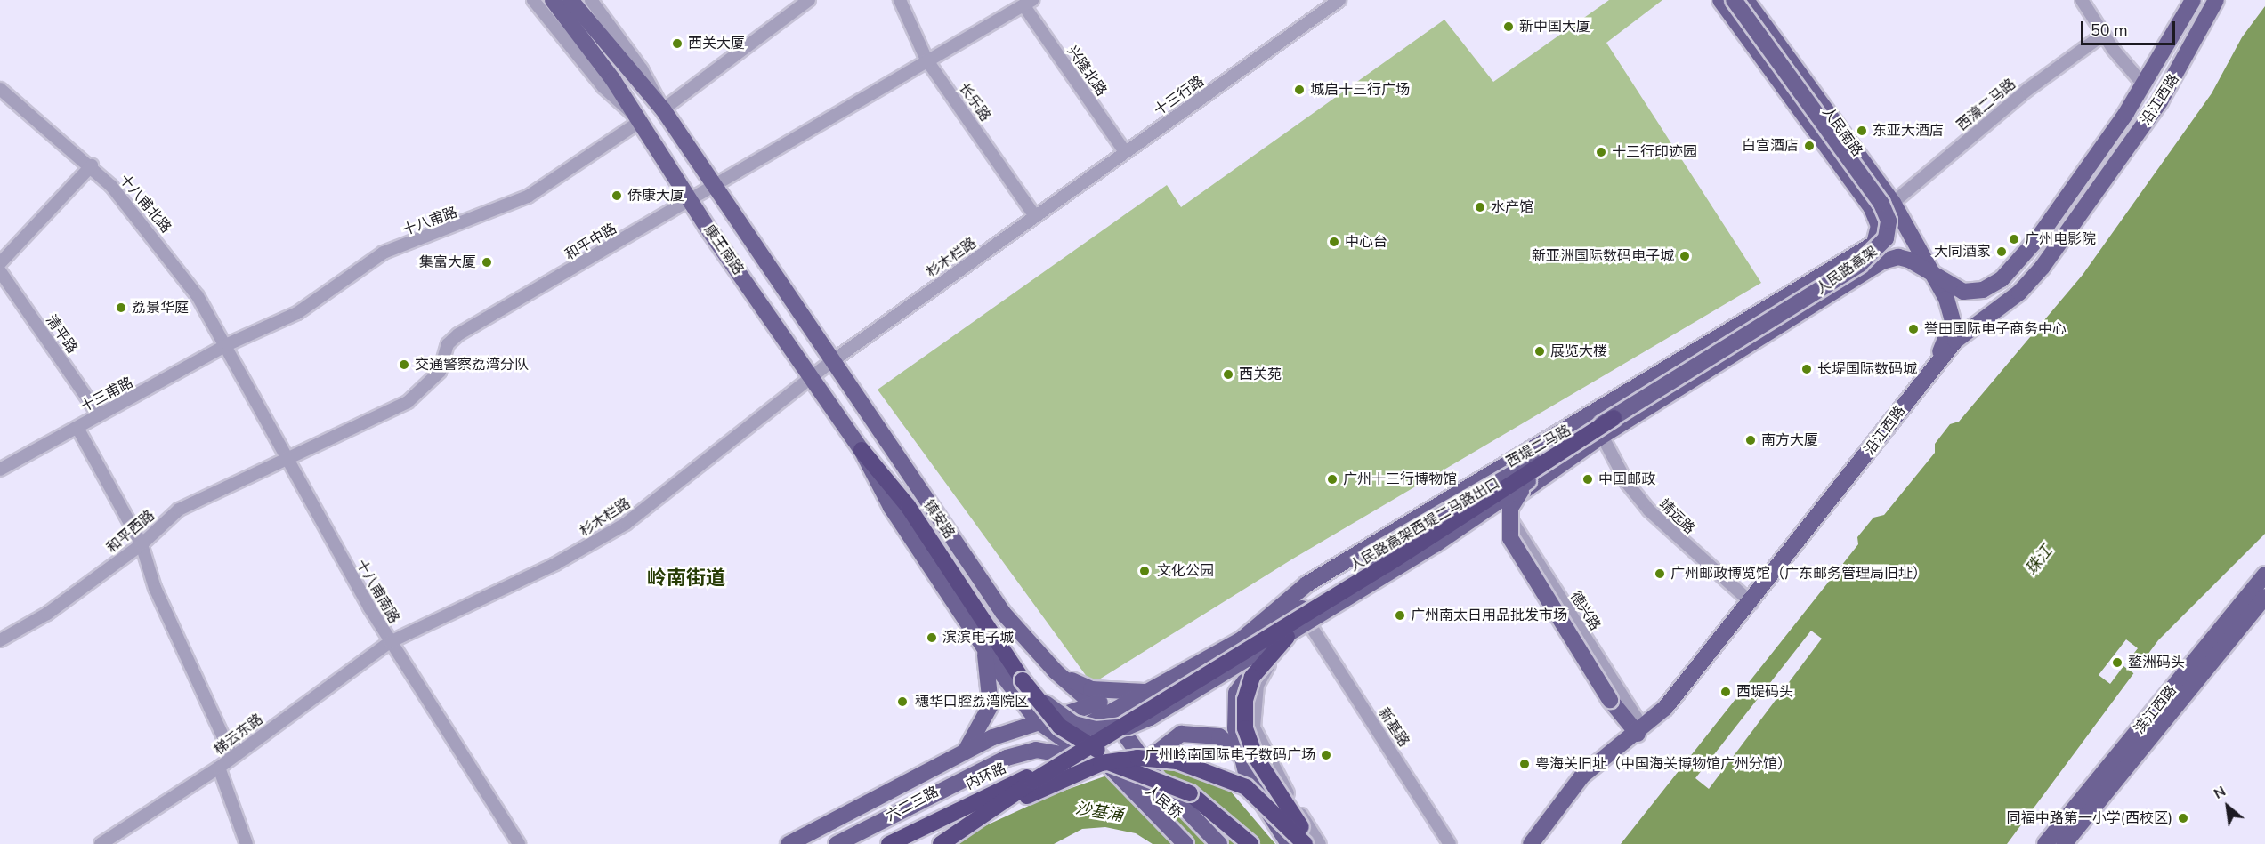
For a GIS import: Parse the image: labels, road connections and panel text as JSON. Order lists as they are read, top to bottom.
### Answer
{
  "streets": {
    "highway": ["内环路"],
    "main road": [
      "沿江西路",
      "人民南路",
      "康王南路",
      "人民路高架",
      "西堤二马路",
      "镇安路",
      "人民路高架西堤二马路出口",
      "滨江西路",
      "人民桥",
      "六二三路"
    ],
    "street": [
      "兴隆北路",
      "十三行路",
      "长乐路",
      "西濠二马路",
      "十八甫北路",
      "十八甫路",
      "和平中路",
      "杉木栏路",
      "清平路",
      "十三甫路",
      "靖远路",
      "和平西路",
      "十八甫南路",
      "德兴路",
      "新基路",
      "梯云东路"
    ]
  },
  "crossings": [
    ["兴隆北路", "十三行路"],
    ["兴隆北路", "和平中路"],
    ["十三行路", "长乐路"],
    ["十三行路", "杉木栏路"],
    ["沿江西路", "人民南路"],
    ["沿江西路", "西堤二马路"],
    ["沿江西路", "靖远路"],
    ["沿江西路", "德兴路"],
    ["长乐路", "和平中路"],
    ["长乐路", "杉木栏路"],
    ["西濠二马路", "人民南路"],
    ["人民南路", "西堤二马路"],
    ["十八甫北路", "十八甫路"],
    ["十八甫北路", "十三甫路"],
    ["十八甫北路", "十八甫南路"],
    ["十八甫路", "康王南路"],
    ["十八甫路", "十三甫路"],
    ["十八甫路", "十八甫南路"],
    ["和平中路", "康王南路"],
    ["和平中路", "和平西路"],
    ["和平中路", "十八甫南路"],
    ["康王南路", "杉木栏路"],
    ["康王南路", "镇安路"],
    ["杉木栏路", "镇安路"],
    ["杉木栏路", "十八甫南路"],
    ["杉木栏路", "梯云东路"],
    ["人民路高架", "人民路高架西堤二马路出口"],
    ["清平路", "十三甫路"],
    ["十三甫路", "十八甫南路"],
    ["西堤二马路", "靖远路"],
    ["西堤二马路", "镇安路"],
    ["西堤二马路", "人民路高架西堤二马路出口"],
    ["西堤二马路", "德兴路"],
    ["西堤二马路", "新基路"],
    ["西堤二马路", "人民桥"],
    ["西堤二马路", "六二三路"],
    ["镇安路", "人民桥"],
    ["和平西路", "十八甫南路"],
    ["十八甫南路", "梯云东路"],
    ["人民桥", "六二三路"]
  ],
  "districts": ["岭南街道"],
  "water": ["珠江", "沙基涌"],
  "places": [
    "新中国大厦",
    "西关大厦",
    "城启十三行广场",
    "东亚大酒店",
    "白宫酒店",
    "十三行印迹园",
    "侨康大厦",
    "水产馆",
    "广州电影院",
    "中心台",
    "大同酒家",
    "新亚洲国际数码电子城",
    "集富大厦",
    "荔景华庭",
    "誉田国际电子商务中心",
    "展览大楼",
    "交通警察荔湾分队",
    "长堤国际数码城",
    "西关苑",
    "南方大厦",
    "广州十三行博物馆",
    "中国邮政",
    "文化公园",
    "广州邮政博览馆（广东邮务管理局旧址）",
    "广州南太日用品批发市场",
    "滨滨电子城",
    "鳌洲码头",
    "西堤码头",
    "穗华口腔荔湾院区",
    "广州岭南国际电子数码广场",
    "粤海关旧址（中国海关博物馆广州分馆）",
    "同福中路第一小学(西校区)"
  ],
  "scale_bar": "50 m",
  "north": "top left"
}
